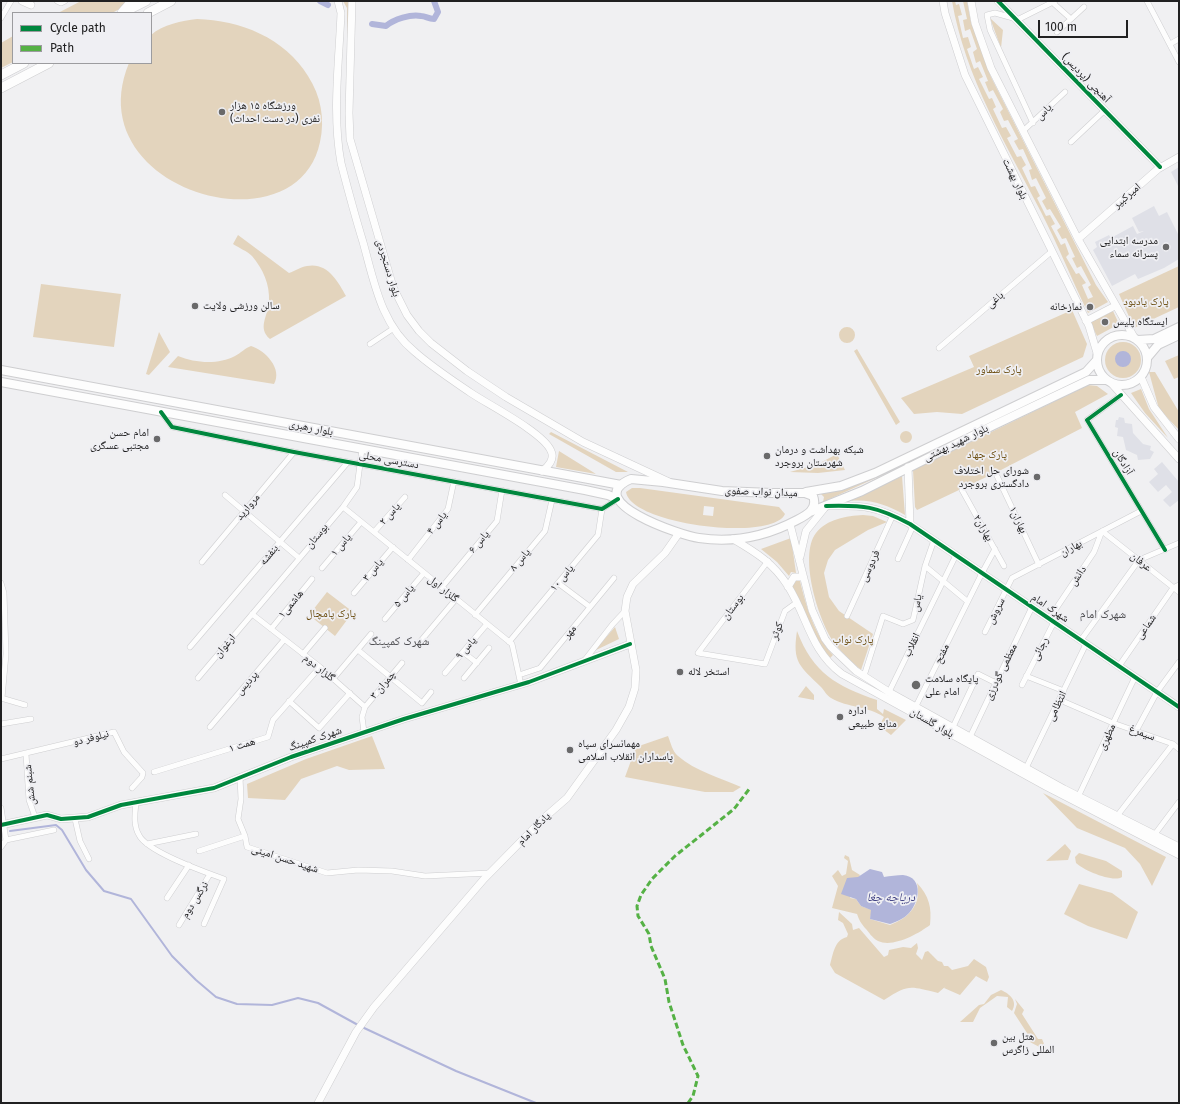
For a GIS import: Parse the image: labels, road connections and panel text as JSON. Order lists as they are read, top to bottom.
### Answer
{
  "streets": {
    "main road": [
      "آهنچی (پردیس)",
      "بلوار بهشت",
      "امیرکبیر",
      "بلوار دستجردی",
      "بلوار رهبری",
      "بلوار شهید بهشتی",
      "میدان نواب صفوی",
      "شهرک امام",
      "بلوار گلستان",
      "شهرک کمپینگ",
      "یادگار امام"
    ],
    "street": [
      "یاس",
      "باغی",
      "دسترسی محلی",
      "آزادگان",
      "مروارید",
      "یاس ۲",
      "بهاران۱",
      "یاس ۴",
      "بهاران۲",
      "بوستان",
      "یاس ۶",
      "یاس ۱",
      "بهاران",
      "بنفشه",
      "یاس ۸",
      "عرفان",
      "فردوسی",
      "یاس ۳",
      "دانش",
      "یاس ۱۰",
      "گلزار اول",
      "یاس ۵",
      "هاشمی۱",
      "سروش",
      "شماعی",
      "کوثر",
      "مهر",
      "انقلاب",
      "ارغوان",
      "یاس ۹",
      "رجائی",
      "مفتح",
      "گلزار دوم",
      "معظمی گودرزی",
      "پردیس",
      "چمران ۳",
      "انتظامی",
      "سیمرغ",
      "مطهری",
      "نیلوفر دو",
      "همت ۱",
      "شبنم شش",
      "شهید حسن امینی",
      "نرگس دوم"
    ]
  },
  "crossings": [
    ["آهنچی (پردیس)", "امیرکبیر"],
    ["یاس", "شهرک امام"],
    ["یاس", "بلوار گلستان"],
    ["بلوار بهشت", "باغی"],
    ["بلوار بهشت", "بلوار شهید بهشتی"],
    ["بلوار دستجردی", "بلوار رهبری"],
    ["بلوار دستجردی", "میدان نواب صفوی"],
    ["بلوار رهبری", "دسترسی محلی"],
    ["بلوار رهبری", "میدان نواب صفوی"],
    ["بلوار رهبری", "بوستان"],
    ["بلوار شهید بهشتی", "میدان نواب صفوی"],
    ["بلوار شهید بهشتی", "شهرک امام"],
    ["دسترسی محلی", "مروارید"],
    ["دسترسی محلی", "یاس ۴"],
    ["دسترسی محلی", "بوستان"],
    ["دسترسی محلی", "یاس ۶"],
    ["دسترسی محلی", "بنفشه"],
    ["دسترسی محلی", "یاس ۸"],
    ["دسترسی محلی", "یاس ۱۰"],
    ["آزادگان", "بهاران"],
    ["یاس ۲", "گلزار اول"],
    ["بهاران۱", "بهاران"],
    ["یاس ۴", "گلزار اول"],
    ["بهاران۲", "مفتح"],
    ["بوستان", "گلزار اول"],
    ["بوستان", "کوثر"],
    ["بوستان", "ارغوان"],
    ["بوستان", "گلزار دوم"],
    ["بوستان", "بلوار گلستان"],
    ["یاس ۶", "گلزار اول"],
    ["یاس ۱", "گلزار اول"],
    ["بهاران", "عرفان"],
    ["بهاران", "دانش"],
    ["بهاران", "شهرک امام"],
    ["بهاران", "سروش"],
    ["یاس ۸", "گلزار اول"],
    ["عرفان", "دانش"],
    ["عرفان", "شماعی"],
    ["فردوسی", "شهرک امام"],
    ["یاس ۳", "گلزار اول"],
    ["دانش", "شهرک امام"],
    ["دانش", "رجائی"],
    ["یاس ۱۰", "گلزار اول"],
    ["گلزار اول", "یاس ۵"],
    ["گلزار اول", "یاس ۹"],
    ["هاشمی۱", "گلزار دوم"],
    ["شهرک امام", "سروش"],
    ["شهرک امام", "شماعی"],
    ["شهرک امام", "انقلاب"],
    ["شهرک امام", "رجائی"],
    ["شهرک امام", "مفتح"],
    ["شهرک امام", "معظمی گودرزی"],
    ["شهرک امام", "انتظامی"],
    ["شهرک امام", "مطهری"],
    ["کوثر", "بلوار گلستان"],
    ["انقلاب", "بلوار گلستان"],
    ["ارغوان", "گلزار دوم"],
    ["مفتح", "بلوار گلستان"],
    ["گلزار دوم", "پردیس"],
    ["گلزار دوم", "چمران ۳"],
    ["گلزار دوم", "همت ۱"],
    ["معظمی گودرزی", "بلوار گلستان"],
    ["انتظامی", "بلوار گلستان"],
    ["انتظامی", "سیمرغ"],
    ["بلوار گلستان", "مطهری"],
    ["سیمرغ", "مطهری"],
    ["نیلوفر دو", "شبنم شش"],
    ["شهرک کمپینگ", "شبنم شش"],
    ["شهرک کمپینگ", "یادگار امام"],
    ["شهرک کمپینگ", "شهید حسن امینی"],
    ["یادگار امام", "شهید حسن امینی"]
  ],
  "districts": ["شهرک امام", "شهرک کمپینگ"],
  "water": ["دریاچه چغا"],
  "parks": [
    "پارک یادبود",
    "پارک سماور",
    "پارک جهاد",
    "پارک پامچال",
    "پارک نواب"
  ],
  "places": [
    "ورزشگاه ۱۵ هزار نفری (در دست احداث)",
    "مدرسه ابتدایی پسرانه سماء",
    "سالن ورزشی ولایت",
    "نمازخانه",
    "ایستگاه پلیس",
    "امام حسن مجتبی عسگری",
    "شبکه بهداشت و درمان شهرستان بروجرد",
    "شورای حل اختلاف دادگستری بروجرد",
    "استخر لاله",
    "پایگاه سلامت امام علی",
    "اداره منابع طبیعی",
    "مهمانسرای سپاه پاسداران انقلاب اسلامی",
    "هتل بین المللی زاگرس"
  ],
  "legend": ["Cycle path", "Path"],
  "scale_bar": "100 m"
}
